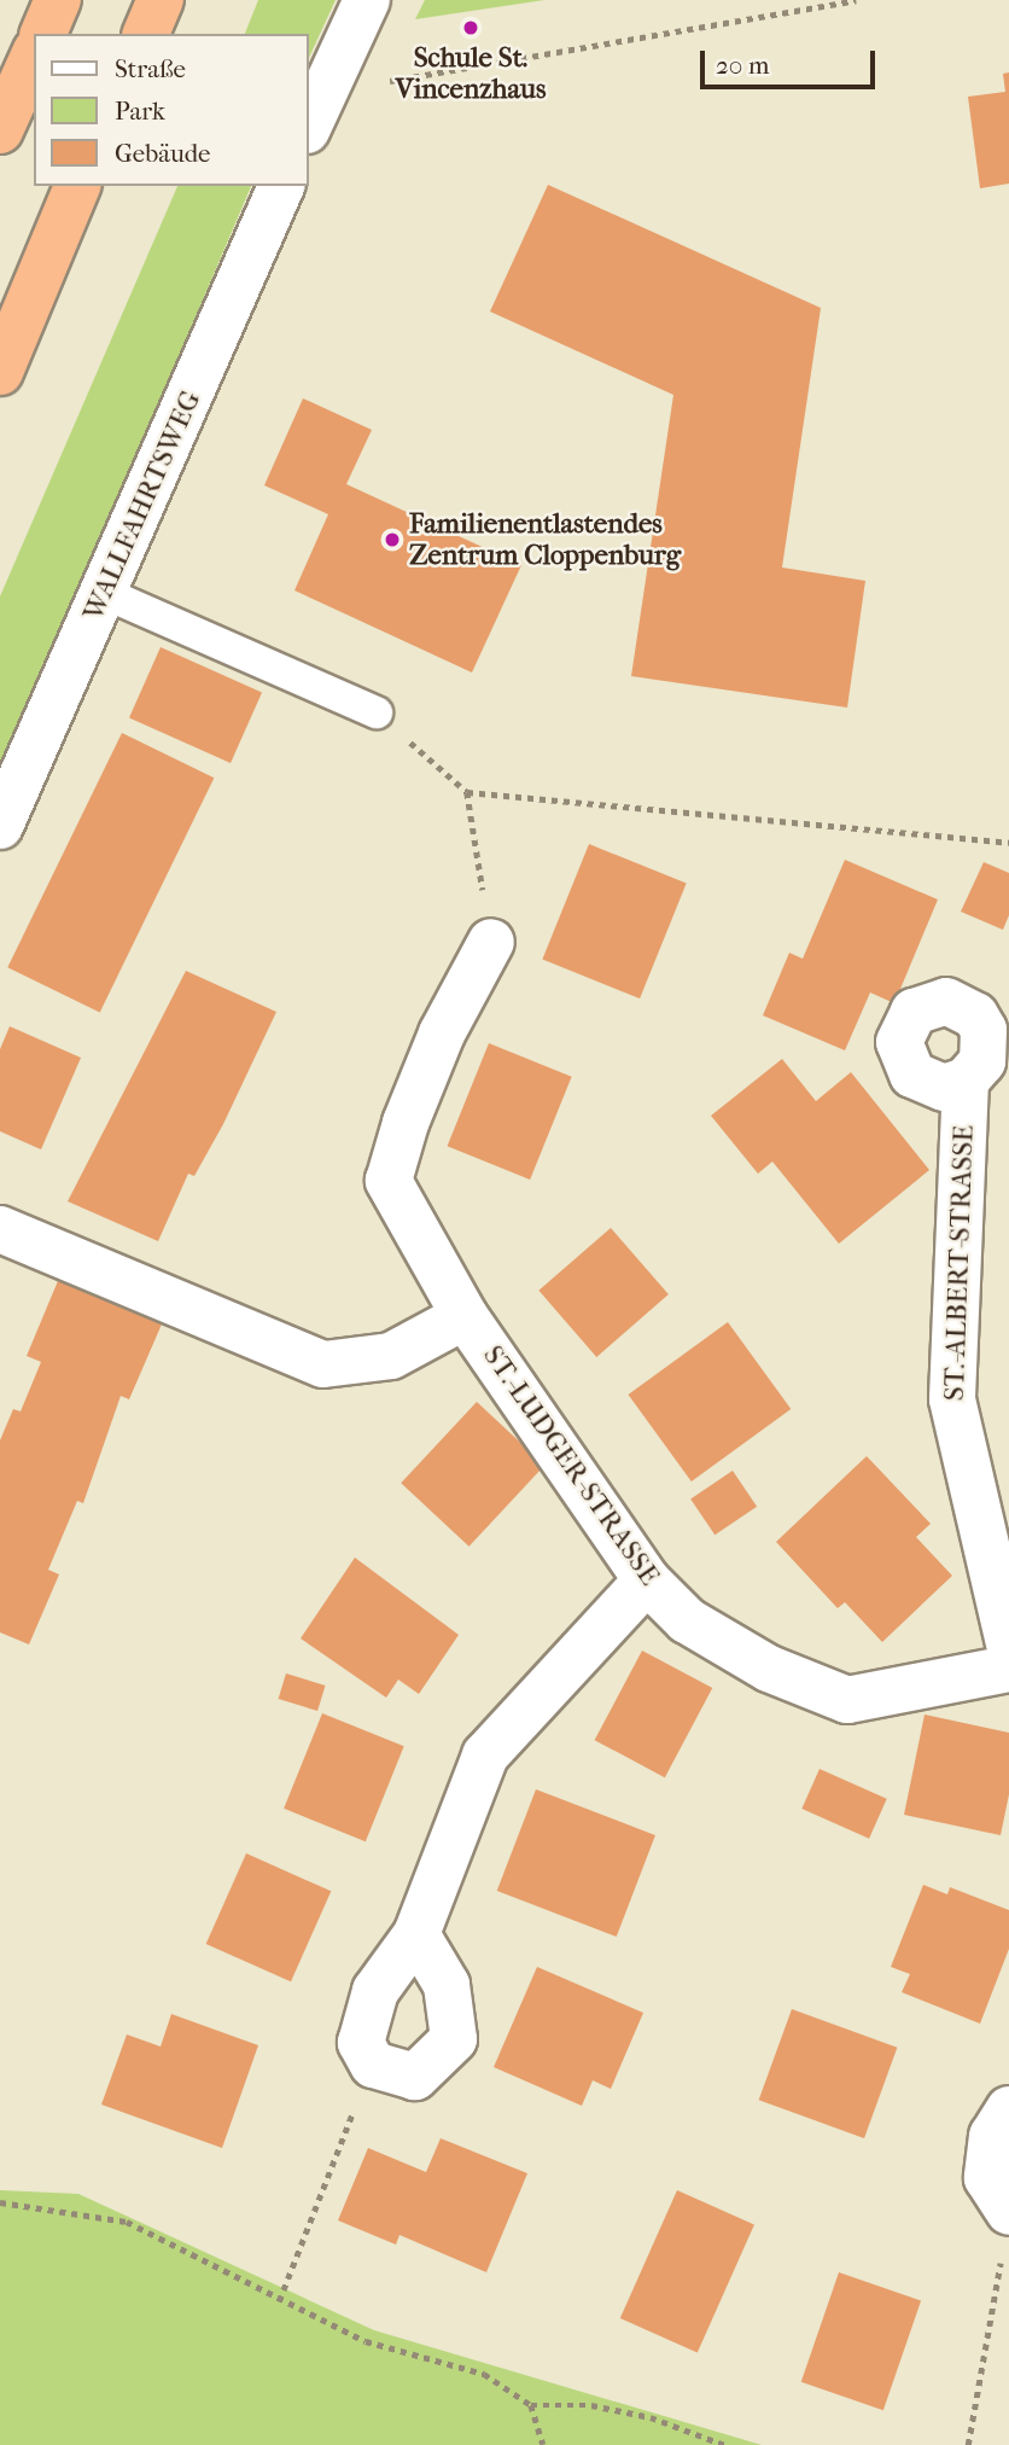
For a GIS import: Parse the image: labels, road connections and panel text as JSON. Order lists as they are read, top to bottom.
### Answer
{
  "streets": {
    "street": ["WALLFAHRTSWEG", "ST.-ALBERT-STRASSE", "ST.-LUDGER-STRASSE"]
  },
  "places": ["Schule St. Vincenzhaus", "Familienentlastendes Zentrum Cloppenburg"],
  "legend": ["Straße", "Park", "Gebäude"],
  "scale_bar": "20 m"
}
